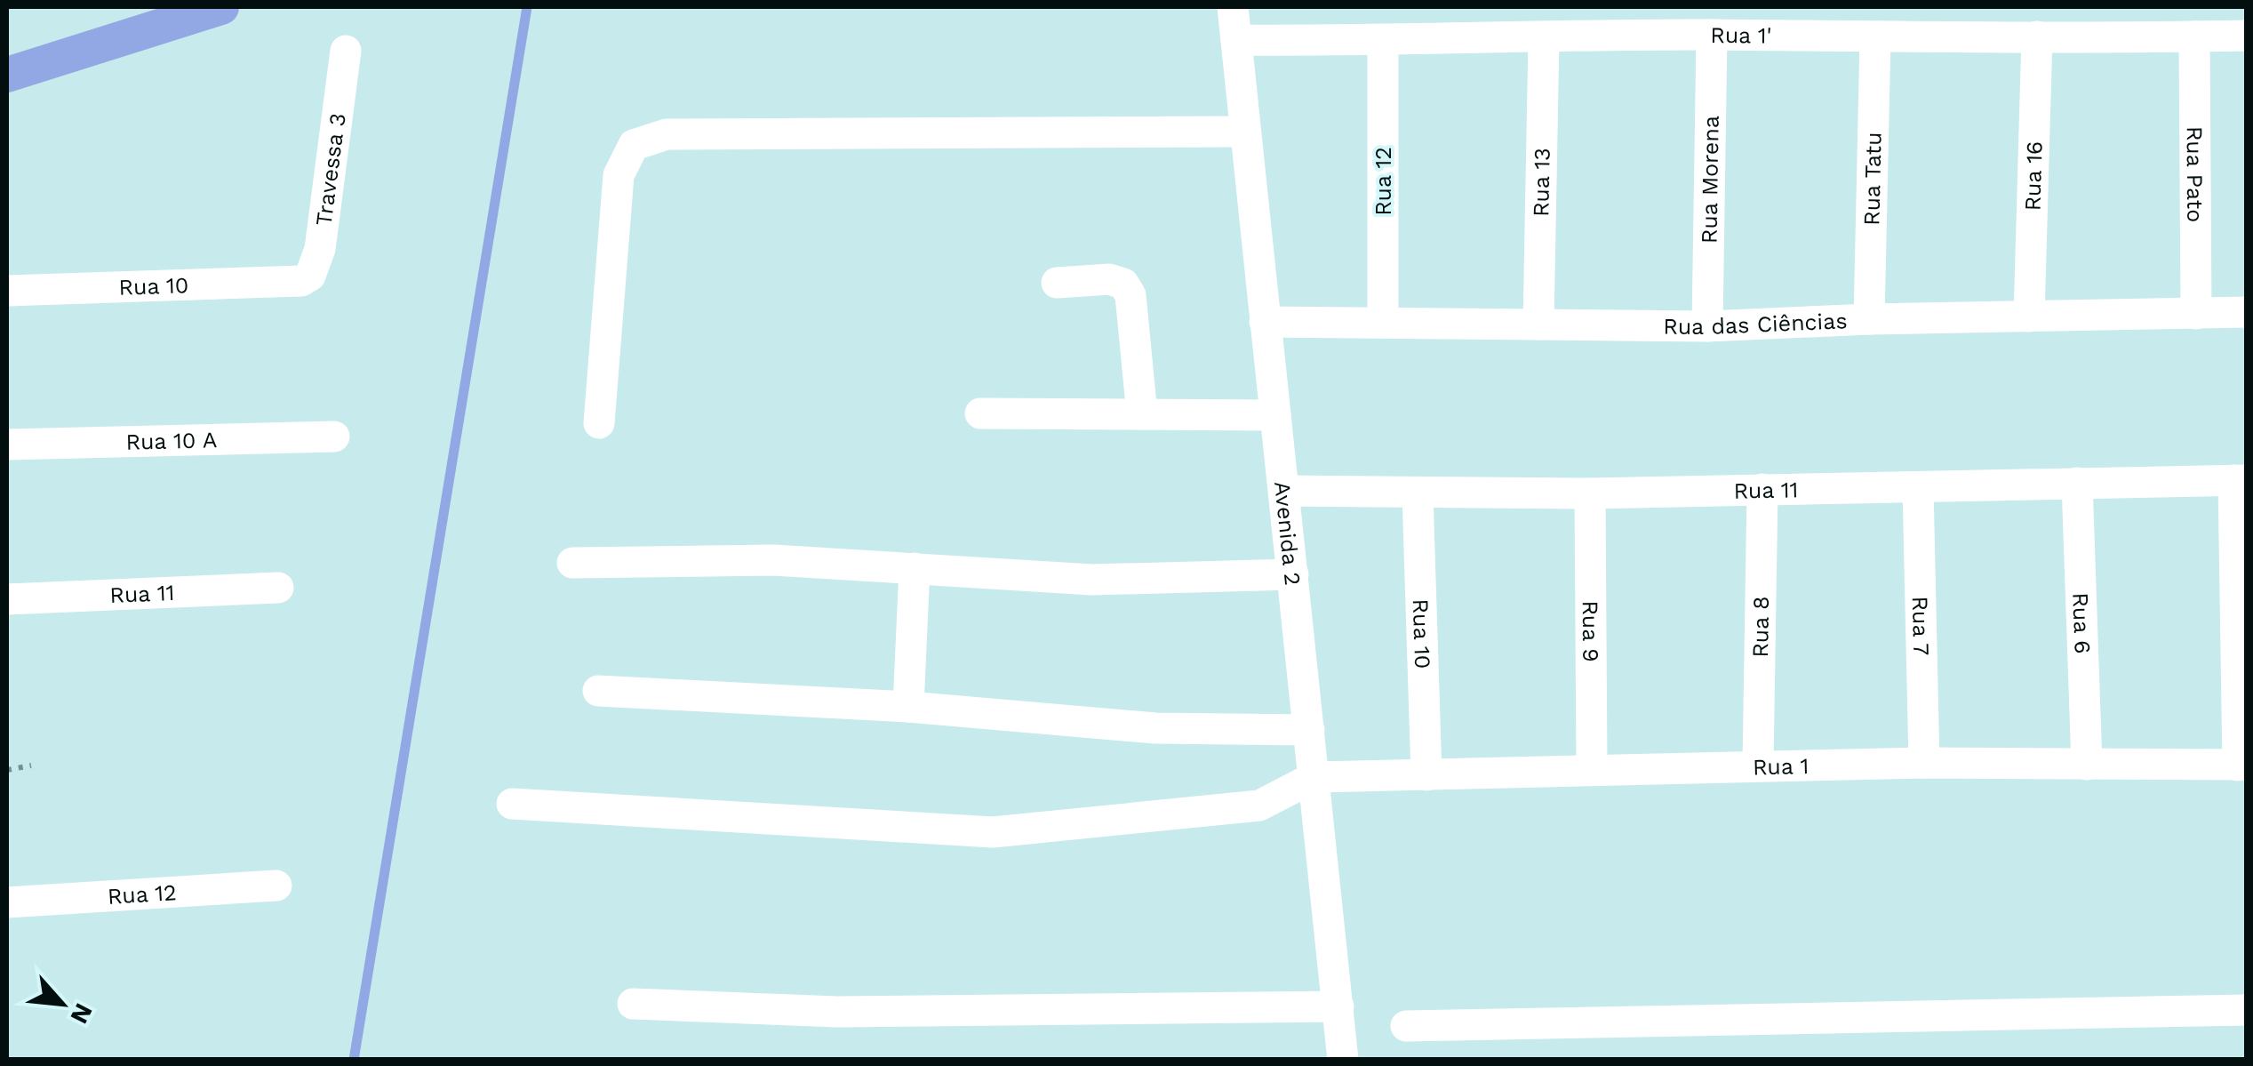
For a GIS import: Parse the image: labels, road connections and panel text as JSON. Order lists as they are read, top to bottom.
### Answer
{
  "streets": {
    "street": [
      "Rua 1'",
      "Travessa 3",
      "Rua Pato",
      "Rua 16",
      "Rua Tatu",
      "Rua Morena",
      "Rua 12",
      "Rua 13",
      "Rua 10",
      "Rua das Ciências",
      "Rua 10 A",
      "Rua 11",
      "Avenida 2",
      "Rua 6",
      "Rua 7",
      "Rua 8",
      "Rua 9",
      "Rua 1"
    ]
  },
  "crossings": [
    ["Rua 1'", "Rua Pato"],
    ["Rua 1'", "Rua 16"],
    ["Rua 1'", "Rua Tatu"],
    ["Rua 1'", "Rua Morena"],
    ["Rua 1'", "Rua 12"],
    ["Rua 1'", "Rua 13"],
    ["Rua 1'", "Avenida 2"],
    ["Travessa 3", "Rua 10"],
    ["Rua Pato", "Rua das Ciências"],
    ["Rua 16", "Rua das Ciências"],
    ["Rua Tatu", "Rua das Ciências"],
    ["Rua Morena", "Rua das Ciências"],
    ["Rua 12", "Rua das Ciências"],
    ["Rua 13", "Rua das Ciências"],
    ["Rua 10", "Rua 11"],
    ["Rua 10", "Rua 1"],
    ["Rua das Ciências", "Avenida 2"],
    ["Rua 11", "Avenida 2"],
    ["Rua 11", "Rua 6"],
    ["Rua 11", "Rua 7"],
    ["Rua 11", "Rua 8"],
    ["Rua 11", "Rua 9"],
    ["Avenida 2", "Rua 1"],
    ["Rua 6", "Rua 1"],
    ["Rua 7", "Rua 1"],
    ["Rua 8", "Rua 1"],
    ["Rua 9", "Rua 1"]
  ],
  "north": "bottom right"
}
